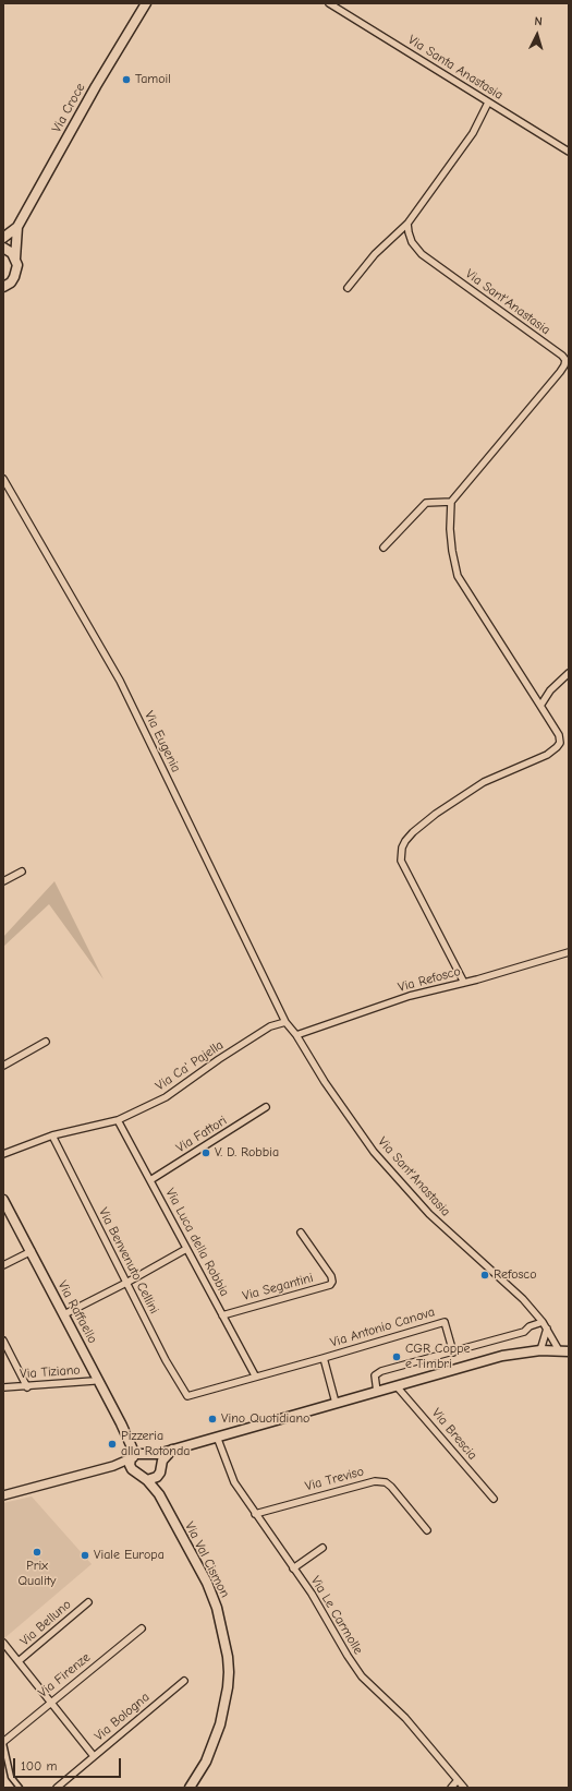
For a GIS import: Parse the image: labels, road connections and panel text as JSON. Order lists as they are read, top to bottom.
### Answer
{
  "streets": {
    "main road": ["Via Croce", "Via Raffaello", "Via Val Cismon"],
    "street": [
      "Via Santa Anastasia",
      "Via Sant'Anastasia",
      "Via Eugenia",
      "Via Refosco",
      "Via Ca' Pajella",
      "Via Fattori",
      "Via Luca della Robbia",
      "Via Benvenuto Cellini",
      "Via Segantini",
      "Via Antonio Canova",
      "Via Tiziano",
      "Via Brescia",
      "Via Treviso",
      "Via Le Carmolle",
      "Via Belluno",
      "Via Firenze",
      "Via Bologna"
    ]
  },
  "crossings": [
    ["Via Sant'Anastasia", "Via Eugenia"],
    ["Via Sant'Anastasia", "Via Refosco"],
    ["Via Sant'Anastasia", "Via Ca' Pajella"],
    ["Via Eugenia", "Via Ca' Pajella"],
    ["Via Ca' Pajella", "Via Luca della Robbia"],
    ["Via Ca' Pajella", "Via Benvenuto Cellini"],
    ["Via Fattori", "Via Luca della Robbia"],
    ["Via Luca della Robbia", "Via Segantini"],
    ["Via Luca della Robbia", "Via Antonio Canova"],
    ["Via Benvenuto Cellini", "Via Antonio Canova"],
    ["Via Raffaello", "Via Tiziano"],
    ["Via Raffaello", "Via Val Cismon"],
    ["Via Treviso", "Via Le Carmolle"]
  ],
  "places": [
    "Tamoil",
    "V. D. Robbia",
    "Refosco",
    "CGR Coppe e Timbri",
    "Vino Quotidiano",
    "Pizzeria alla Rotonda",
    "Prix Quality",
    "Viale Europa"
  ],
  "scale_bar": "100 m",
  "north": "top"
}
